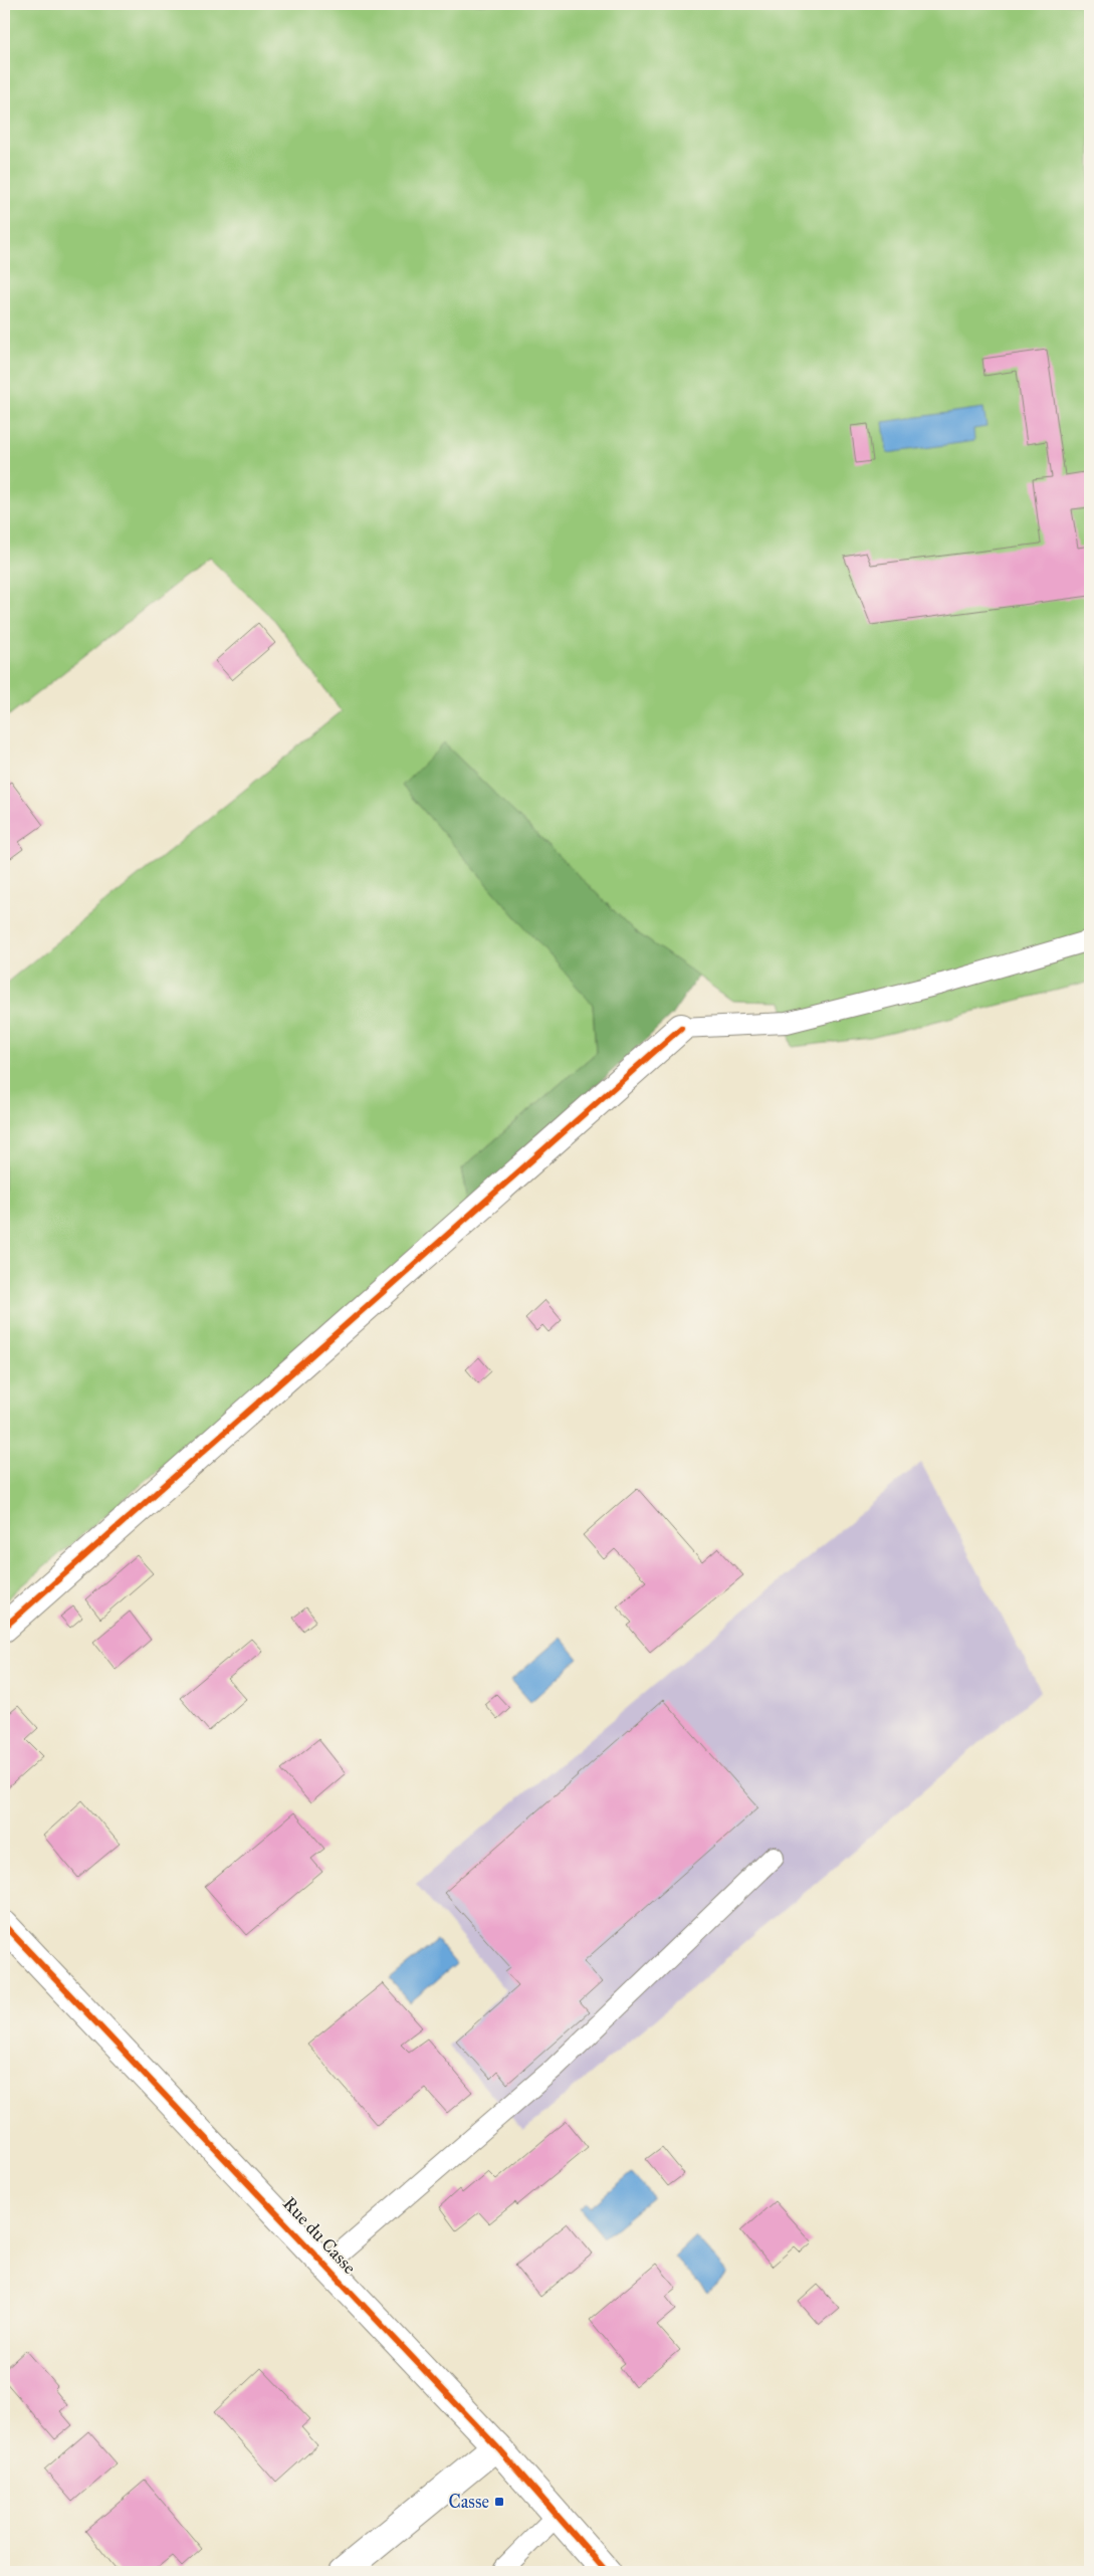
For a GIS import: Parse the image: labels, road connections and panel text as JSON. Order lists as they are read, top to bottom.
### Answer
{
  "streets": {
    "street": ["Rue du Casse"]
  },
  "places": {
    "transit": ["Casse"]
  }
}
